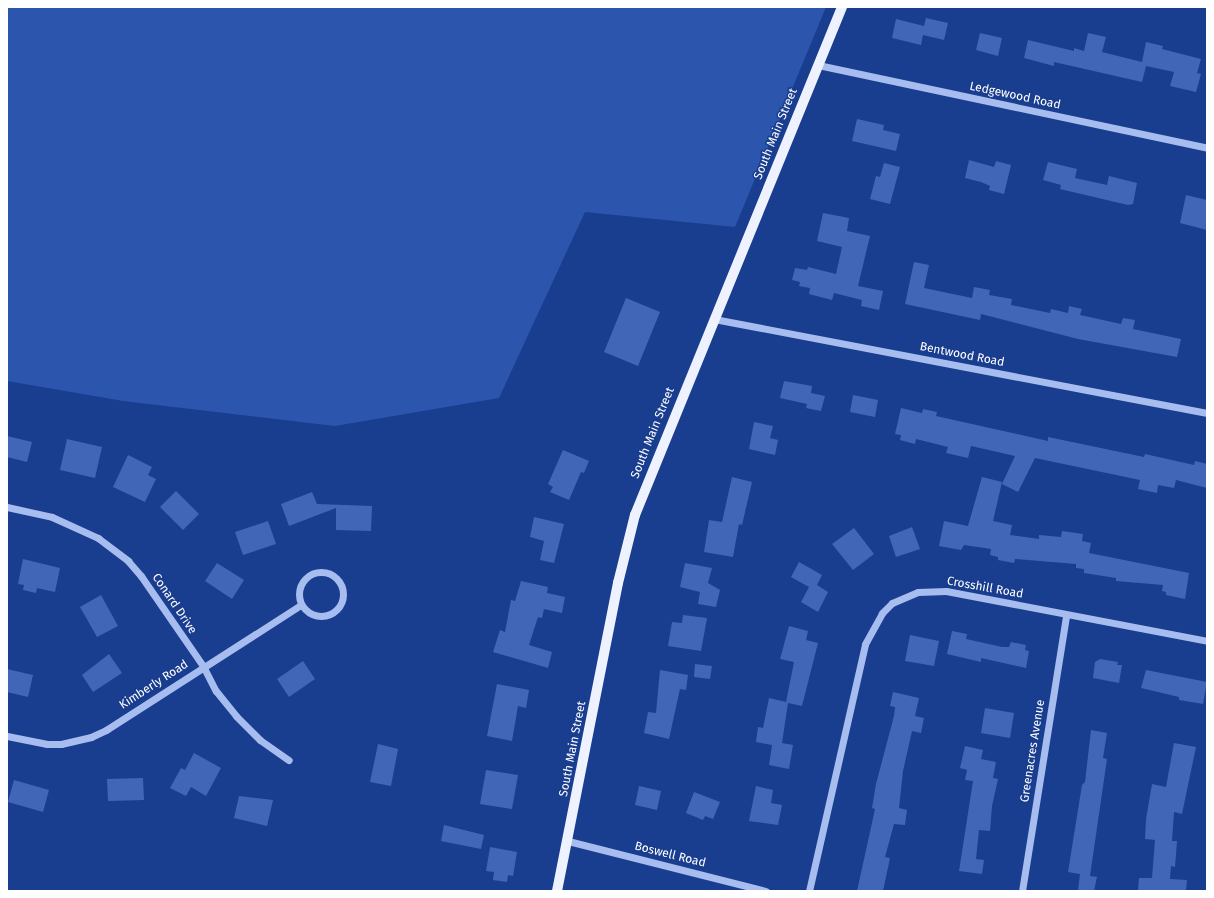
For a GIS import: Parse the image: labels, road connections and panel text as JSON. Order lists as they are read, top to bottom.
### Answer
{
  "streets": {
    "main road": ["South Main Street"],
    "street": [
      "Ledgewood Road",
      "Bentwood Road",
      "Crosshill Road",
      "Conard Drive",
      "Kimberly Road",
      "Greenacres Avenue",
      "Boswell Road"
    ]
  },
  "crossings": [
    ["Ledgewood Road", "South Main Street"],
    ["South Main Street", "Bentwood Road"],
    ["South Main Street", "Boswell Road"],
    ["Crosshill Road", "Greenacres Avenue"],
    ["Conard Drive", "Kimberly Road"]
  ]
}
